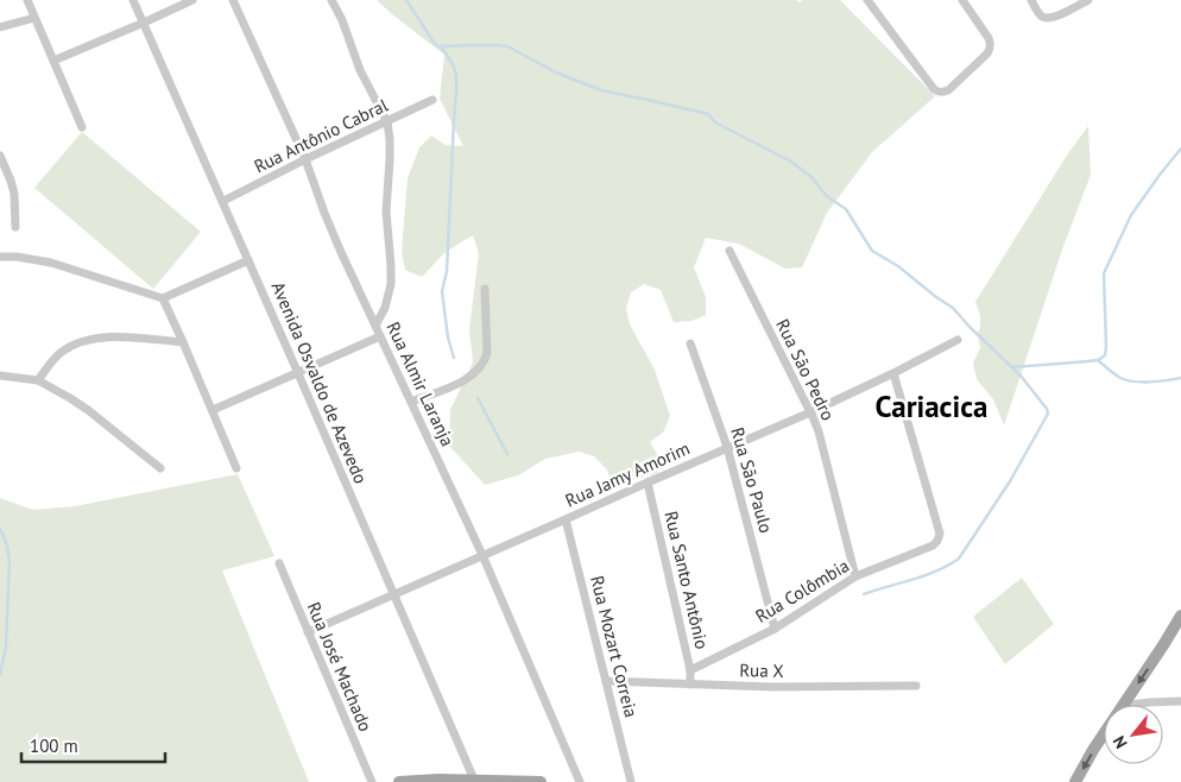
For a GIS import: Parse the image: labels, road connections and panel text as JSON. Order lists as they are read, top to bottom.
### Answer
{
  "streets": {
    "street": [
      "Rua Antônio Cabral",
      "Rua São Pedro",
      "Avenida Osvaldo de Azevedo",
      "Rua Almir Laranja",
      "Rua Jamy Amorim",
      "Rua São Paulo",
      "Rua Santo Antônio",
      "Rua Colômbia",
      "Rua Mozart Correia",
      "Rua José Machado",
      "Rua X"
    ]
  },
  "crossings": [
    ["Rua Antônio Cabral", "Avenida Osvaldo de Azevedo"],
    ["Rua Antônio Cabral", "Rua Almir Laranja"],
    ["Rua São Pedro", "Rua Jamy Amorim"],
    ["Rua São Pedro", "Rua Colômbia"],
    ["Avenida Osvaldo de Azevedo", "Rua Jamy Amorim"],
    ["Rua Almir Laranja", "Rua Jamy Amorim"],
    ["Rua Jamy Amorim", "Rua São Paulo"],
    ["Rua Jamy Amorim", "Rua Santo Antônio"],
    ["Rua Jamy Amorim", "Rua Colômbia"],
    ["Rua Jamy Amorim", "Rua Mozart Correia"],
    ["Rua Jamy Amorim", "Rua José Machado"],
    ["Rua São Paulo", "Rua Colômbia"],
    ["Rua Santo Antônio", "Rua Colômbia"],
    ["Rua Santo Antônio", "Rua X"],
    ["Rua Mozart Correia", "Rua X"]
  ],
  "districts": ["Cariacica"],
  "scale_bar": "100 m",
  "north": "bottom left"
}
